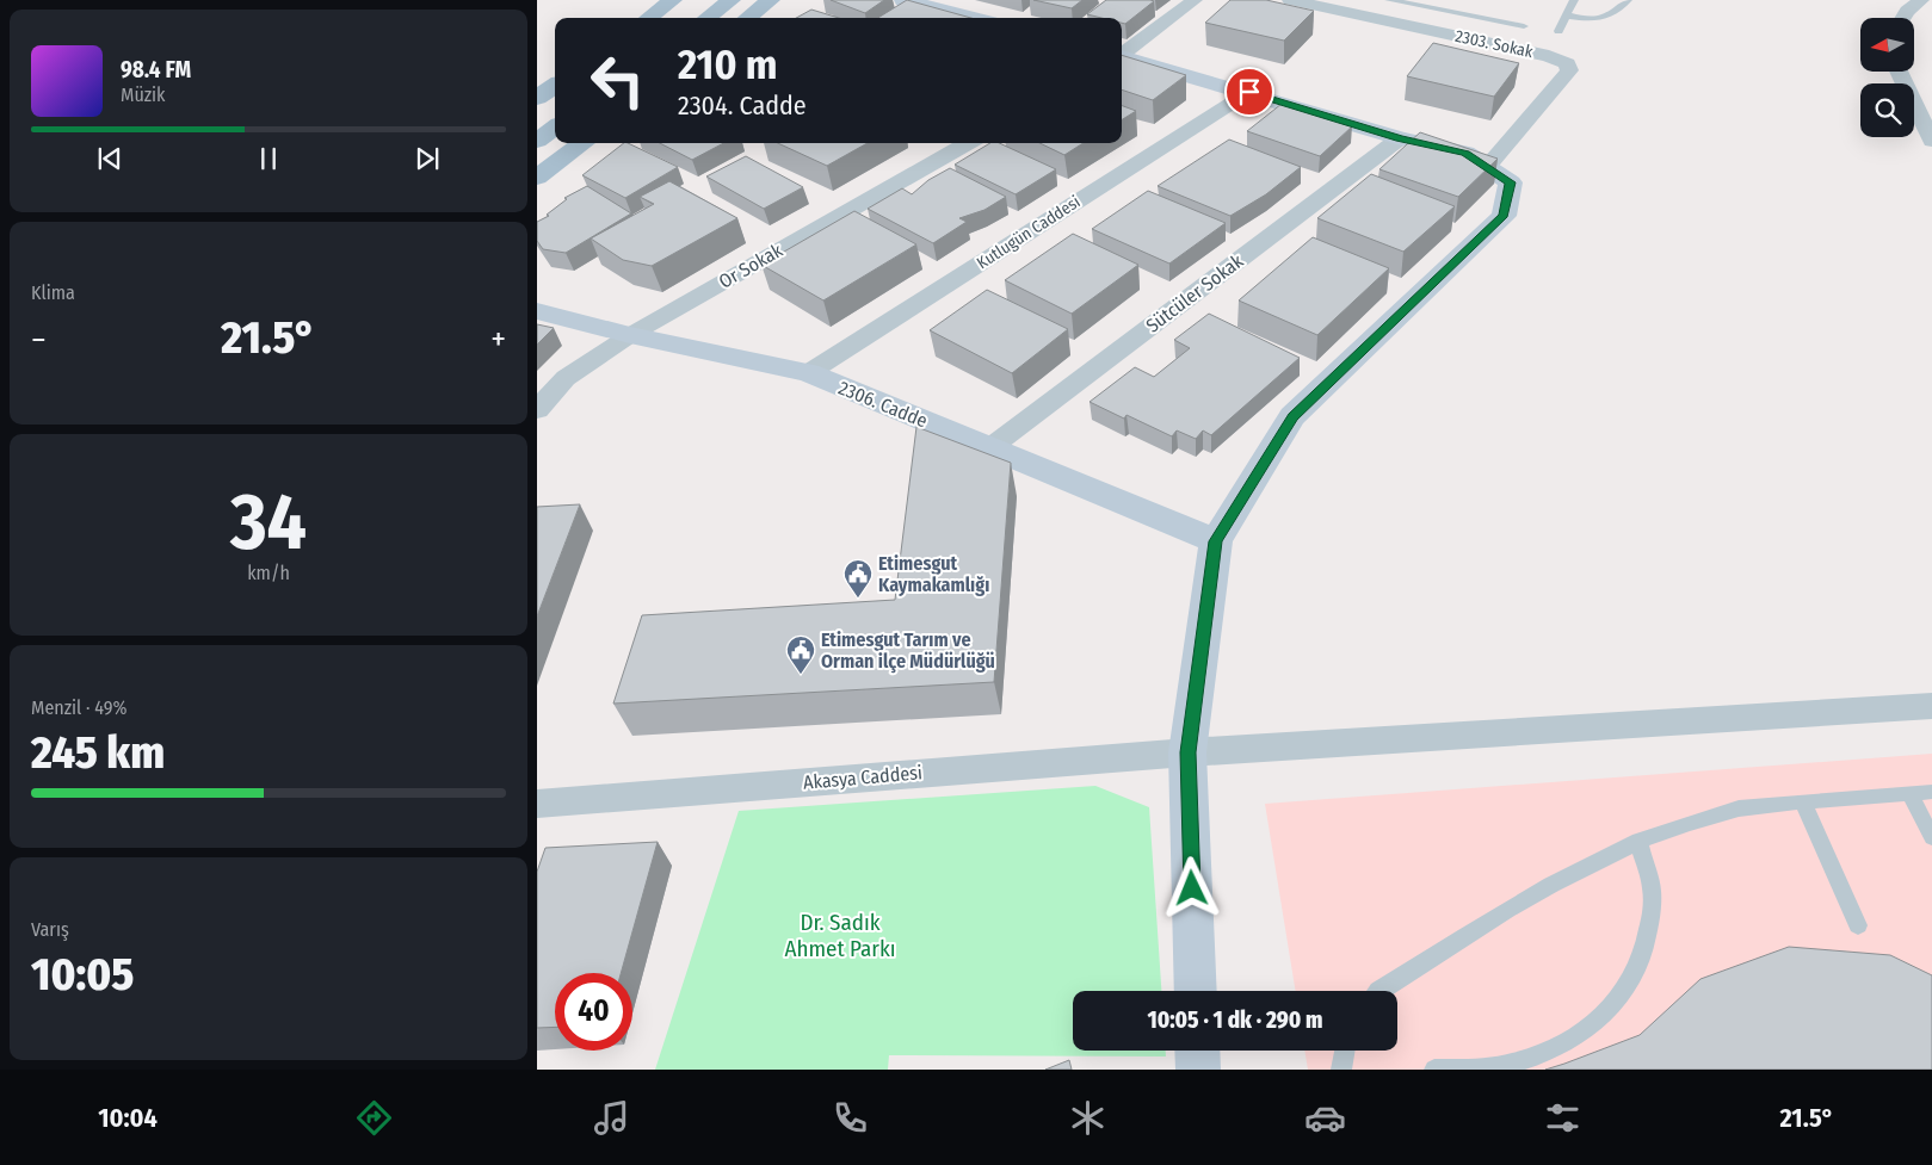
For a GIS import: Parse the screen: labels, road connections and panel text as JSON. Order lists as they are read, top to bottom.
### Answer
{
  "streets": {
    "street": [
      "2303. Sokak",
      "Kutlugün Caddesi",
      "Or Sokak",
      "Sütcüler Sokak",
      "2306. Cadde",
      "Akasya Caddesi"
    ]
  },
  "crossings": [
    ["Kutlugün Caddesi", "2306. Cadde"],
    ["Or Sokak", "2306. Cadde"],
    ["Sütcüler Sokak", "2306. Cadde"]
  ],
  "parks": ["Dr. Sadık Ahmet Parkı"],
  "places": {
    "public building": ["Etimesgut Kaymakamlığı", "Etimesgut Tarım ve Orman ilçe Müdürlüğü"]
  },
  "north": "left",
  "page": {
    "turn": ["210 m", "2304. Cadde"],
    "song": ["98.4 FM", "Müzik"],
    "tile": [
      "Klima",
      ["34", "km/h"],
      ["Menzil · 49%", "245 km"],
      ["Varış", "10:05"]
    ],
    "heat": ["−", "21.5°", "+"],
    "limit": "40",
    "trip": "10:05 · 1 dk · 290 m",
    "tabs": ["10:04", "21.5°"]
  }
}
